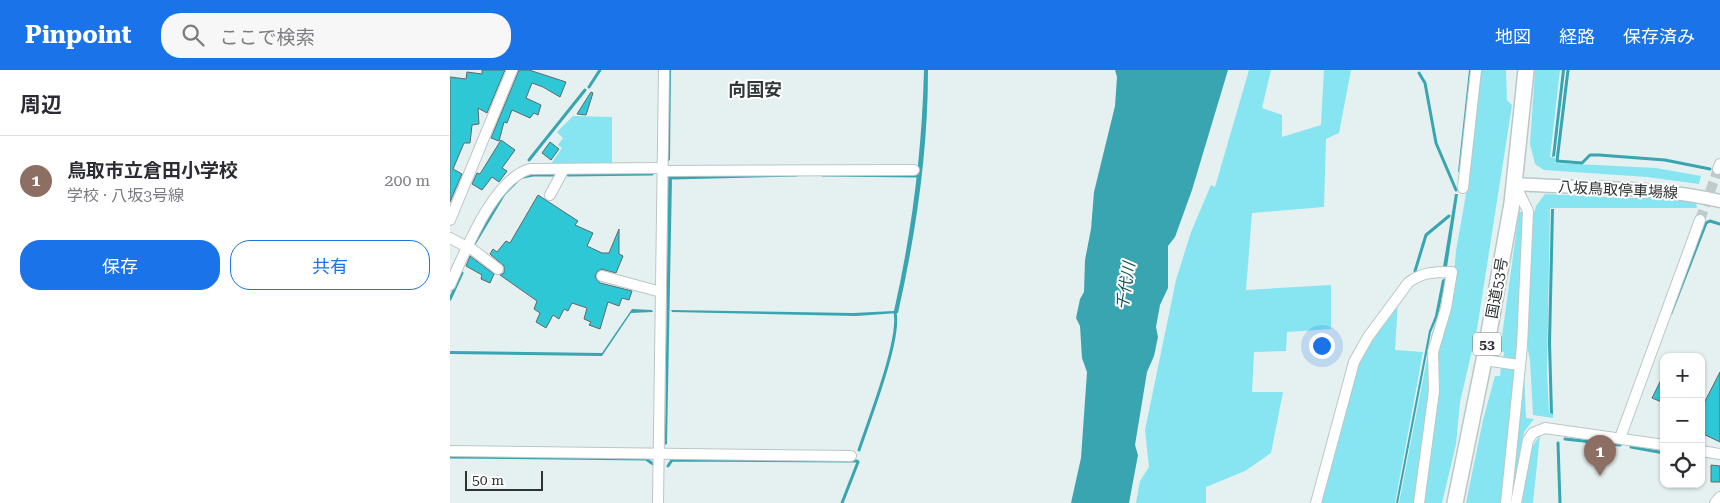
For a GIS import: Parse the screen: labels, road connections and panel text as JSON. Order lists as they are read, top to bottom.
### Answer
{
  "streets": {
    "highway": ["国道53号", "53"],
    "main road": ["八坂鳥取停車場線"]
  },
  "crossings": [
    ["八坂鳥取停車場線", "国道53号"]
  ],
  "districts": ["向国安"],
  "water": ["千代川"],
  "scale_bar": "50 m",
  "page": {
    "header": "Pinpoint",
    "search": "ここで検索",
    "nav": ["地図", "経路", "保存済み"],
    "heading": "周辺",
    "list": [
      {
        "mark": "1",
        "name": "鳥取市立倉田小学校",
        "note": "学校 · 八坂3号線",
        "value": "200 m"
      }
    ],
    "buttons": ["保存", "共有"],
    "map_buttons": ["+", "−"],
    "pins": "1",
    "scale": "50 m"
  }
}
